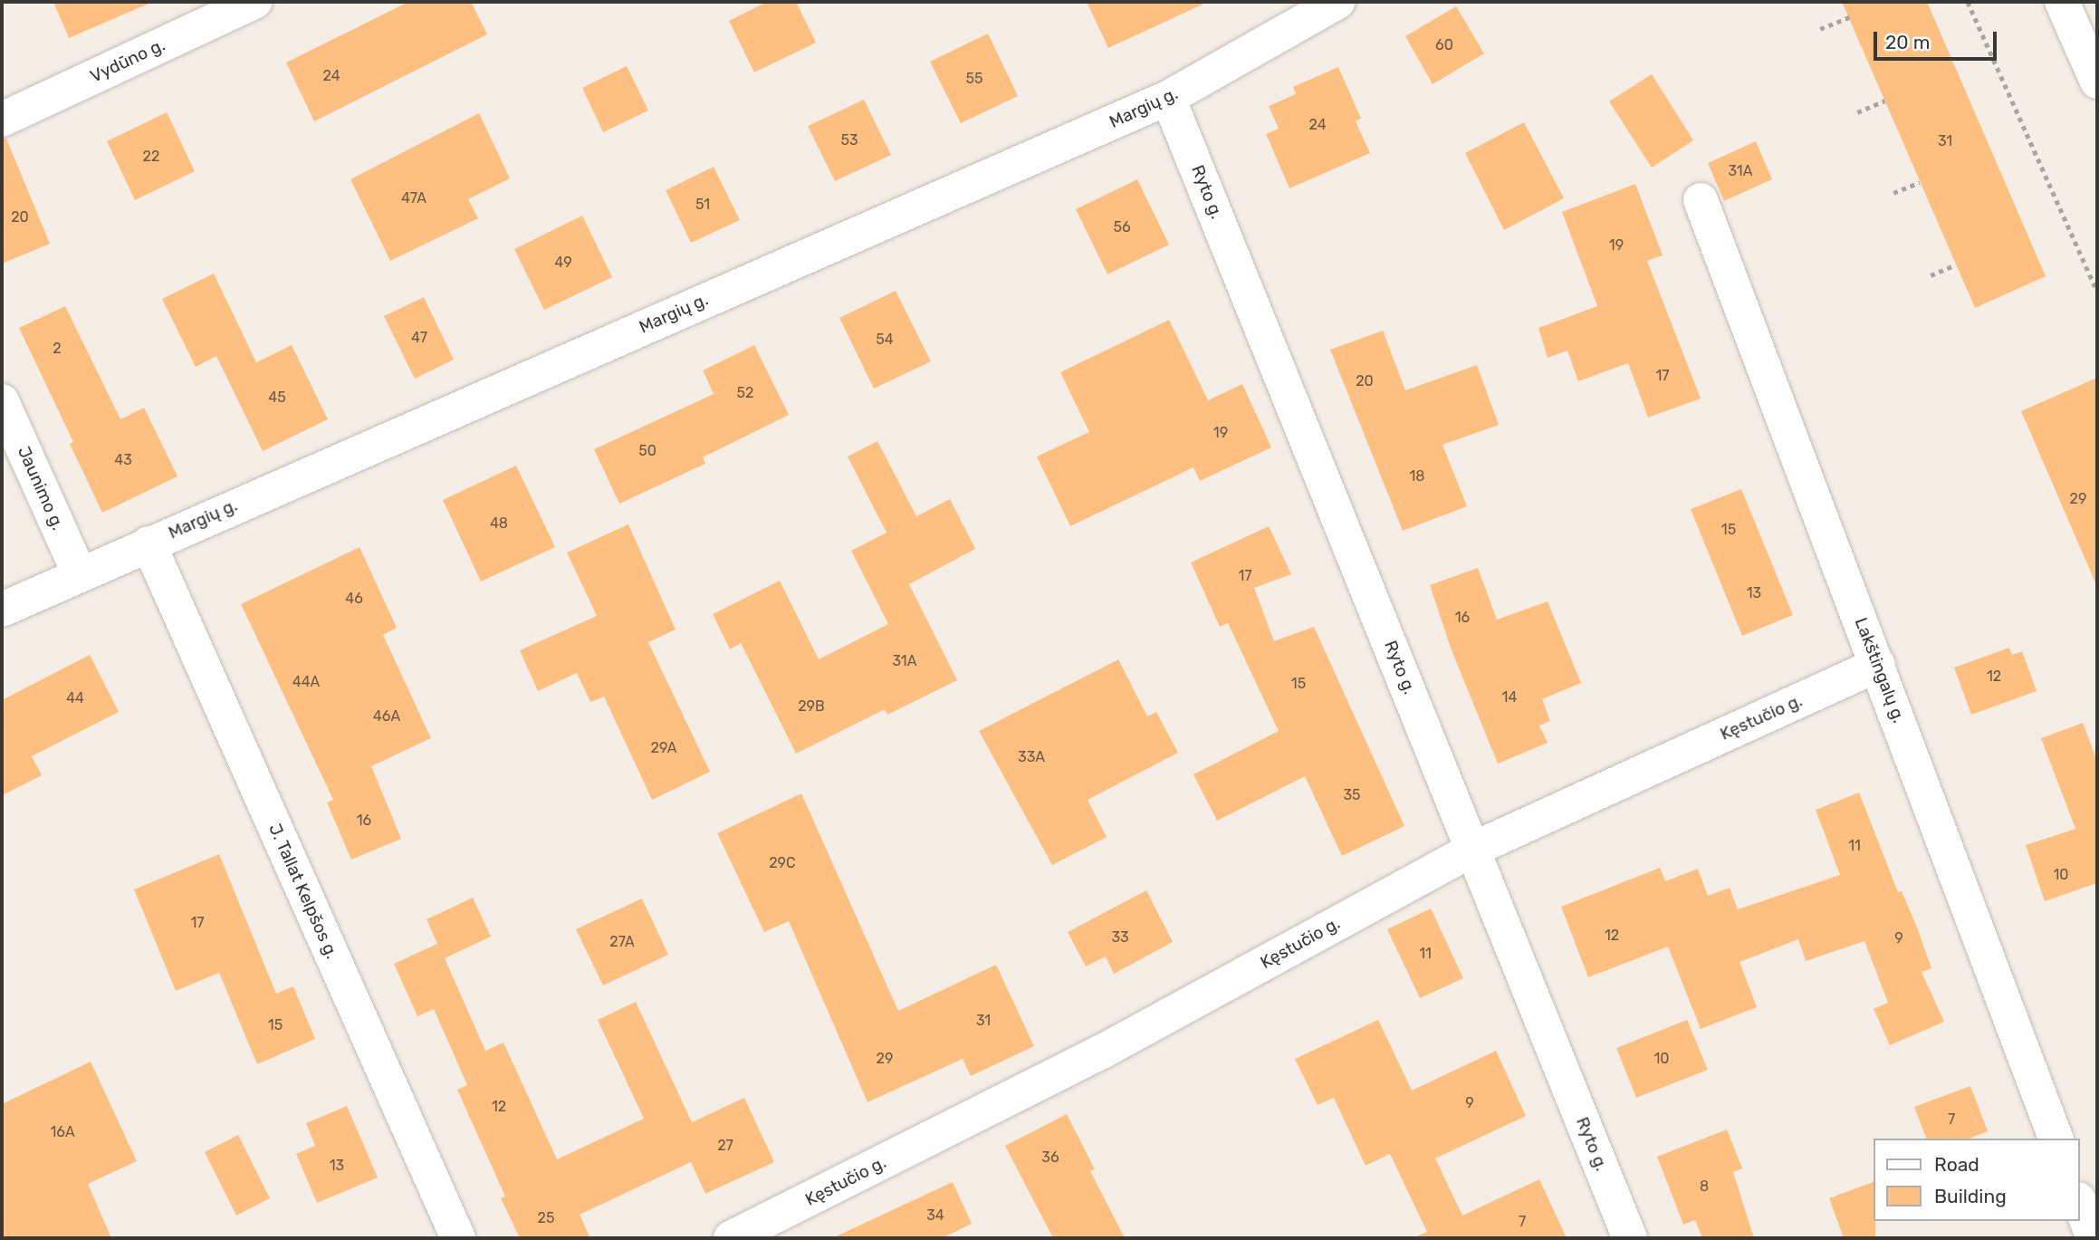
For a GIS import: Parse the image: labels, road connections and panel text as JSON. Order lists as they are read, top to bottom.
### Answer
{
  "streets": {
    "street": [
      "Vydūno g.",
      "Margių g.",
      "Ryto g.",
      "Jaunimo g.",
      "Lakštingalų g.",
      "Kęstučio g.",
      "J. Tallat Kelpšos g."
    ]
  },
  "crossings": [
    ["Margių g.", "Ryto g."],
    ["Margių g.", "Jaunimo g."],
    ["Margių g.", "J. Tallat Kelpšos g."],
    ["Ryto g.", "Kęstučio g."],
    ["Lakštingalų g.", "Kęstučio g."]
  ],
  "house_numbers": [
    "60",
    "24",
    "55",
    "24",
    "53",
    "31",
    "22",
    "31A",
    "47A",
    "51",
    "20",
    "56",
    "19",
    "49",
    "47",
    "54",
    "2",
    "17",
    "20",
    "52",
    "45",
    "19",
    "50",
    "43",
    "18",
    "29",
    "48",
    "15",
    "17",
    "13",
    "46",
    "16",
    "31A",
    "12",
    "44A",
    "15",
    "14",
    "44",
    "29B",
    "46A",
    "29A",
    "33A",
    "35",
    "16",
    "11",
    "29C",
    "10",
    "17",
    "12",
    "33",
    "9",
    "27A",
    "11",
    "31",
    "15",
    "29",
    "10",
    "9",
    "12",
    "7",
    "16A",
    "27",
    "36",
    "13",
    "8",
    "34",
    "25",
    "7"
  ],
  "legend": ["Road", "Building"],
  "scale_bar": "20 m"
}
